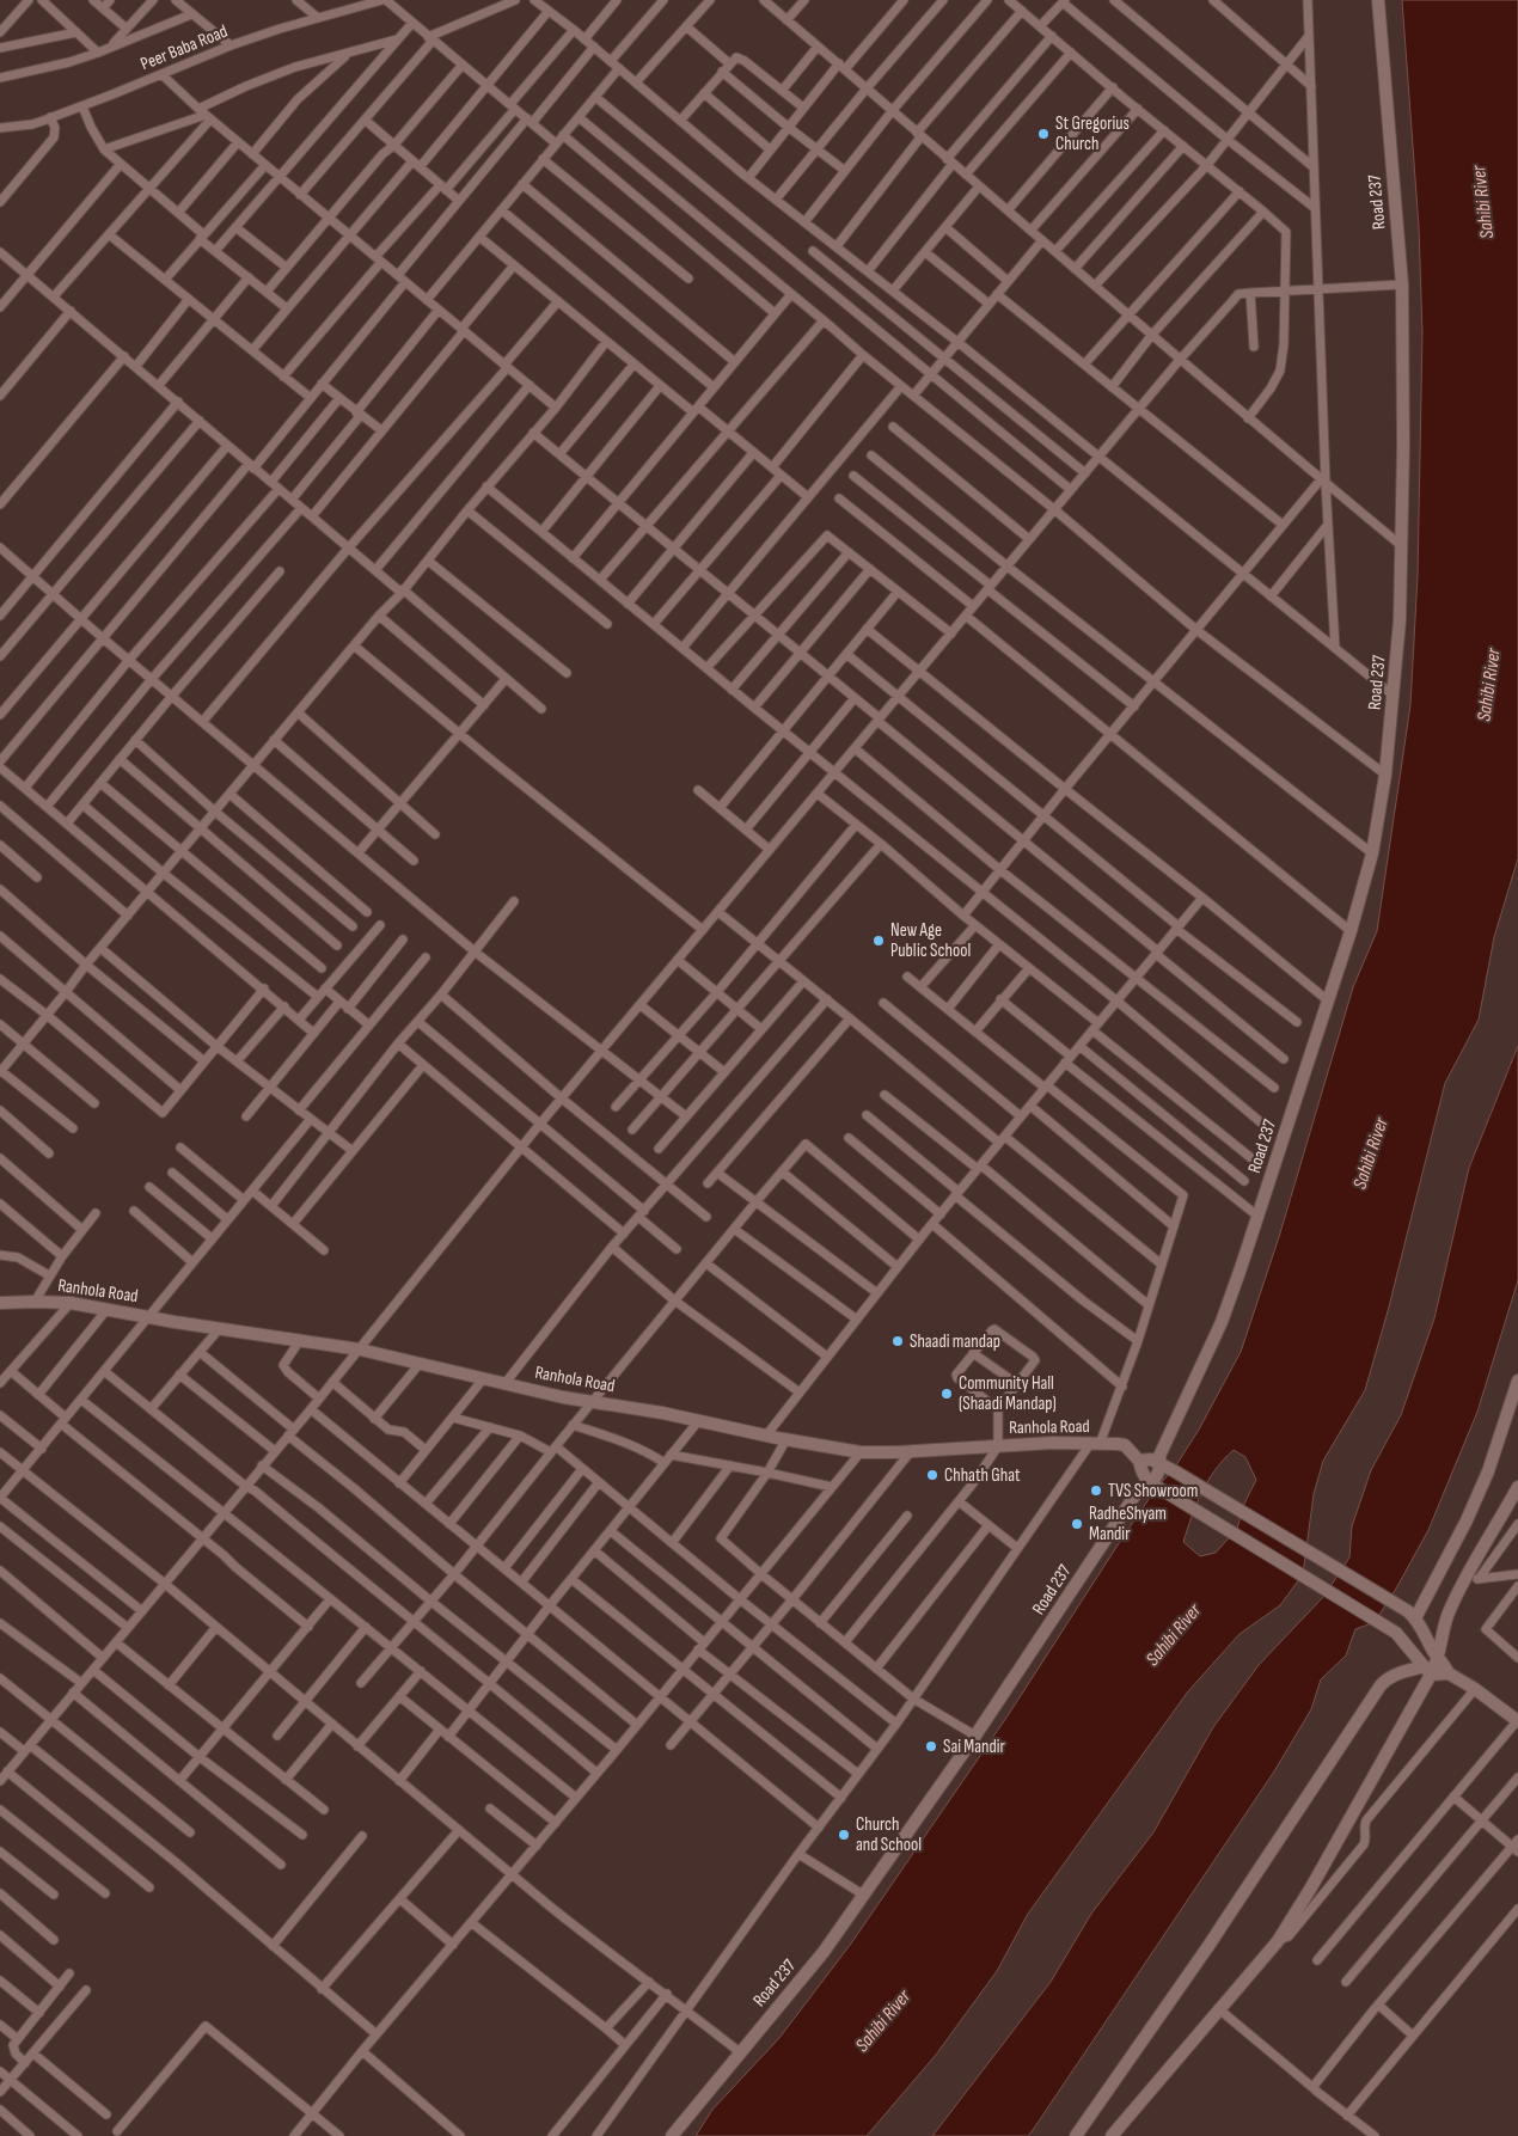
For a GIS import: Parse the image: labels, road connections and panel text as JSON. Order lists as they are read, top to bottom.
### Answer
{
  "streets": {
    "street": ["Peer Baba Road", "Road 237", "Ranhola Road"]
  },
  "crossings": [
    ["Road 237", "Ranhola Road"]
  ],
  "water": ["Sahibi River"],
  "places": [
    "St Gregorius Church",
    "New Age Public School",
    "Shaadi mandap",
    "Community Hall (Shaadi Mandap)",
    "Chhath Ghat",
    "TVS Showroom",
    "RadheShyam Mandir",
    "Sai Mandir",
    "Church and School"
  ]
}
